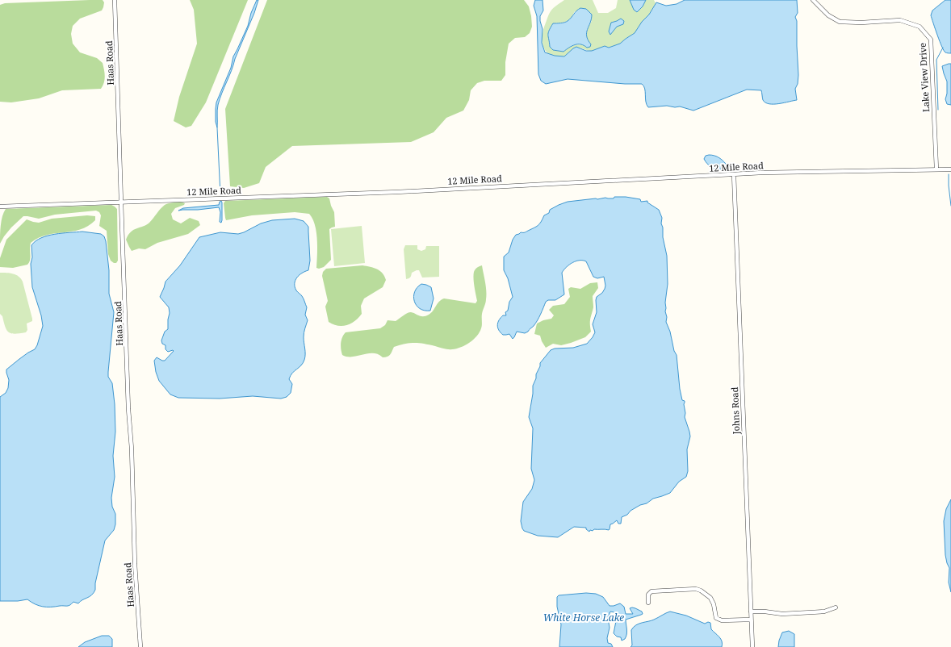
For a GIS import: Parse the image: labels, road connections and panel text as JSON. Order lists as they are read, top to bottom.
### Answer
{
  "streets": {
    "street": [
      "Haas Road",
      "Lake View Drive",
      "12 Mile Road",
      "Johns Road"
    ]
  },
  "crossings": [
    ["Haas Road", "12 Mile Road"],
    ["Lake View Drive", "12 Mile Road"],
    ["12 Mile Road", "Johns Road"]
  ],
  "water": ["White Horse Lake"]
}
